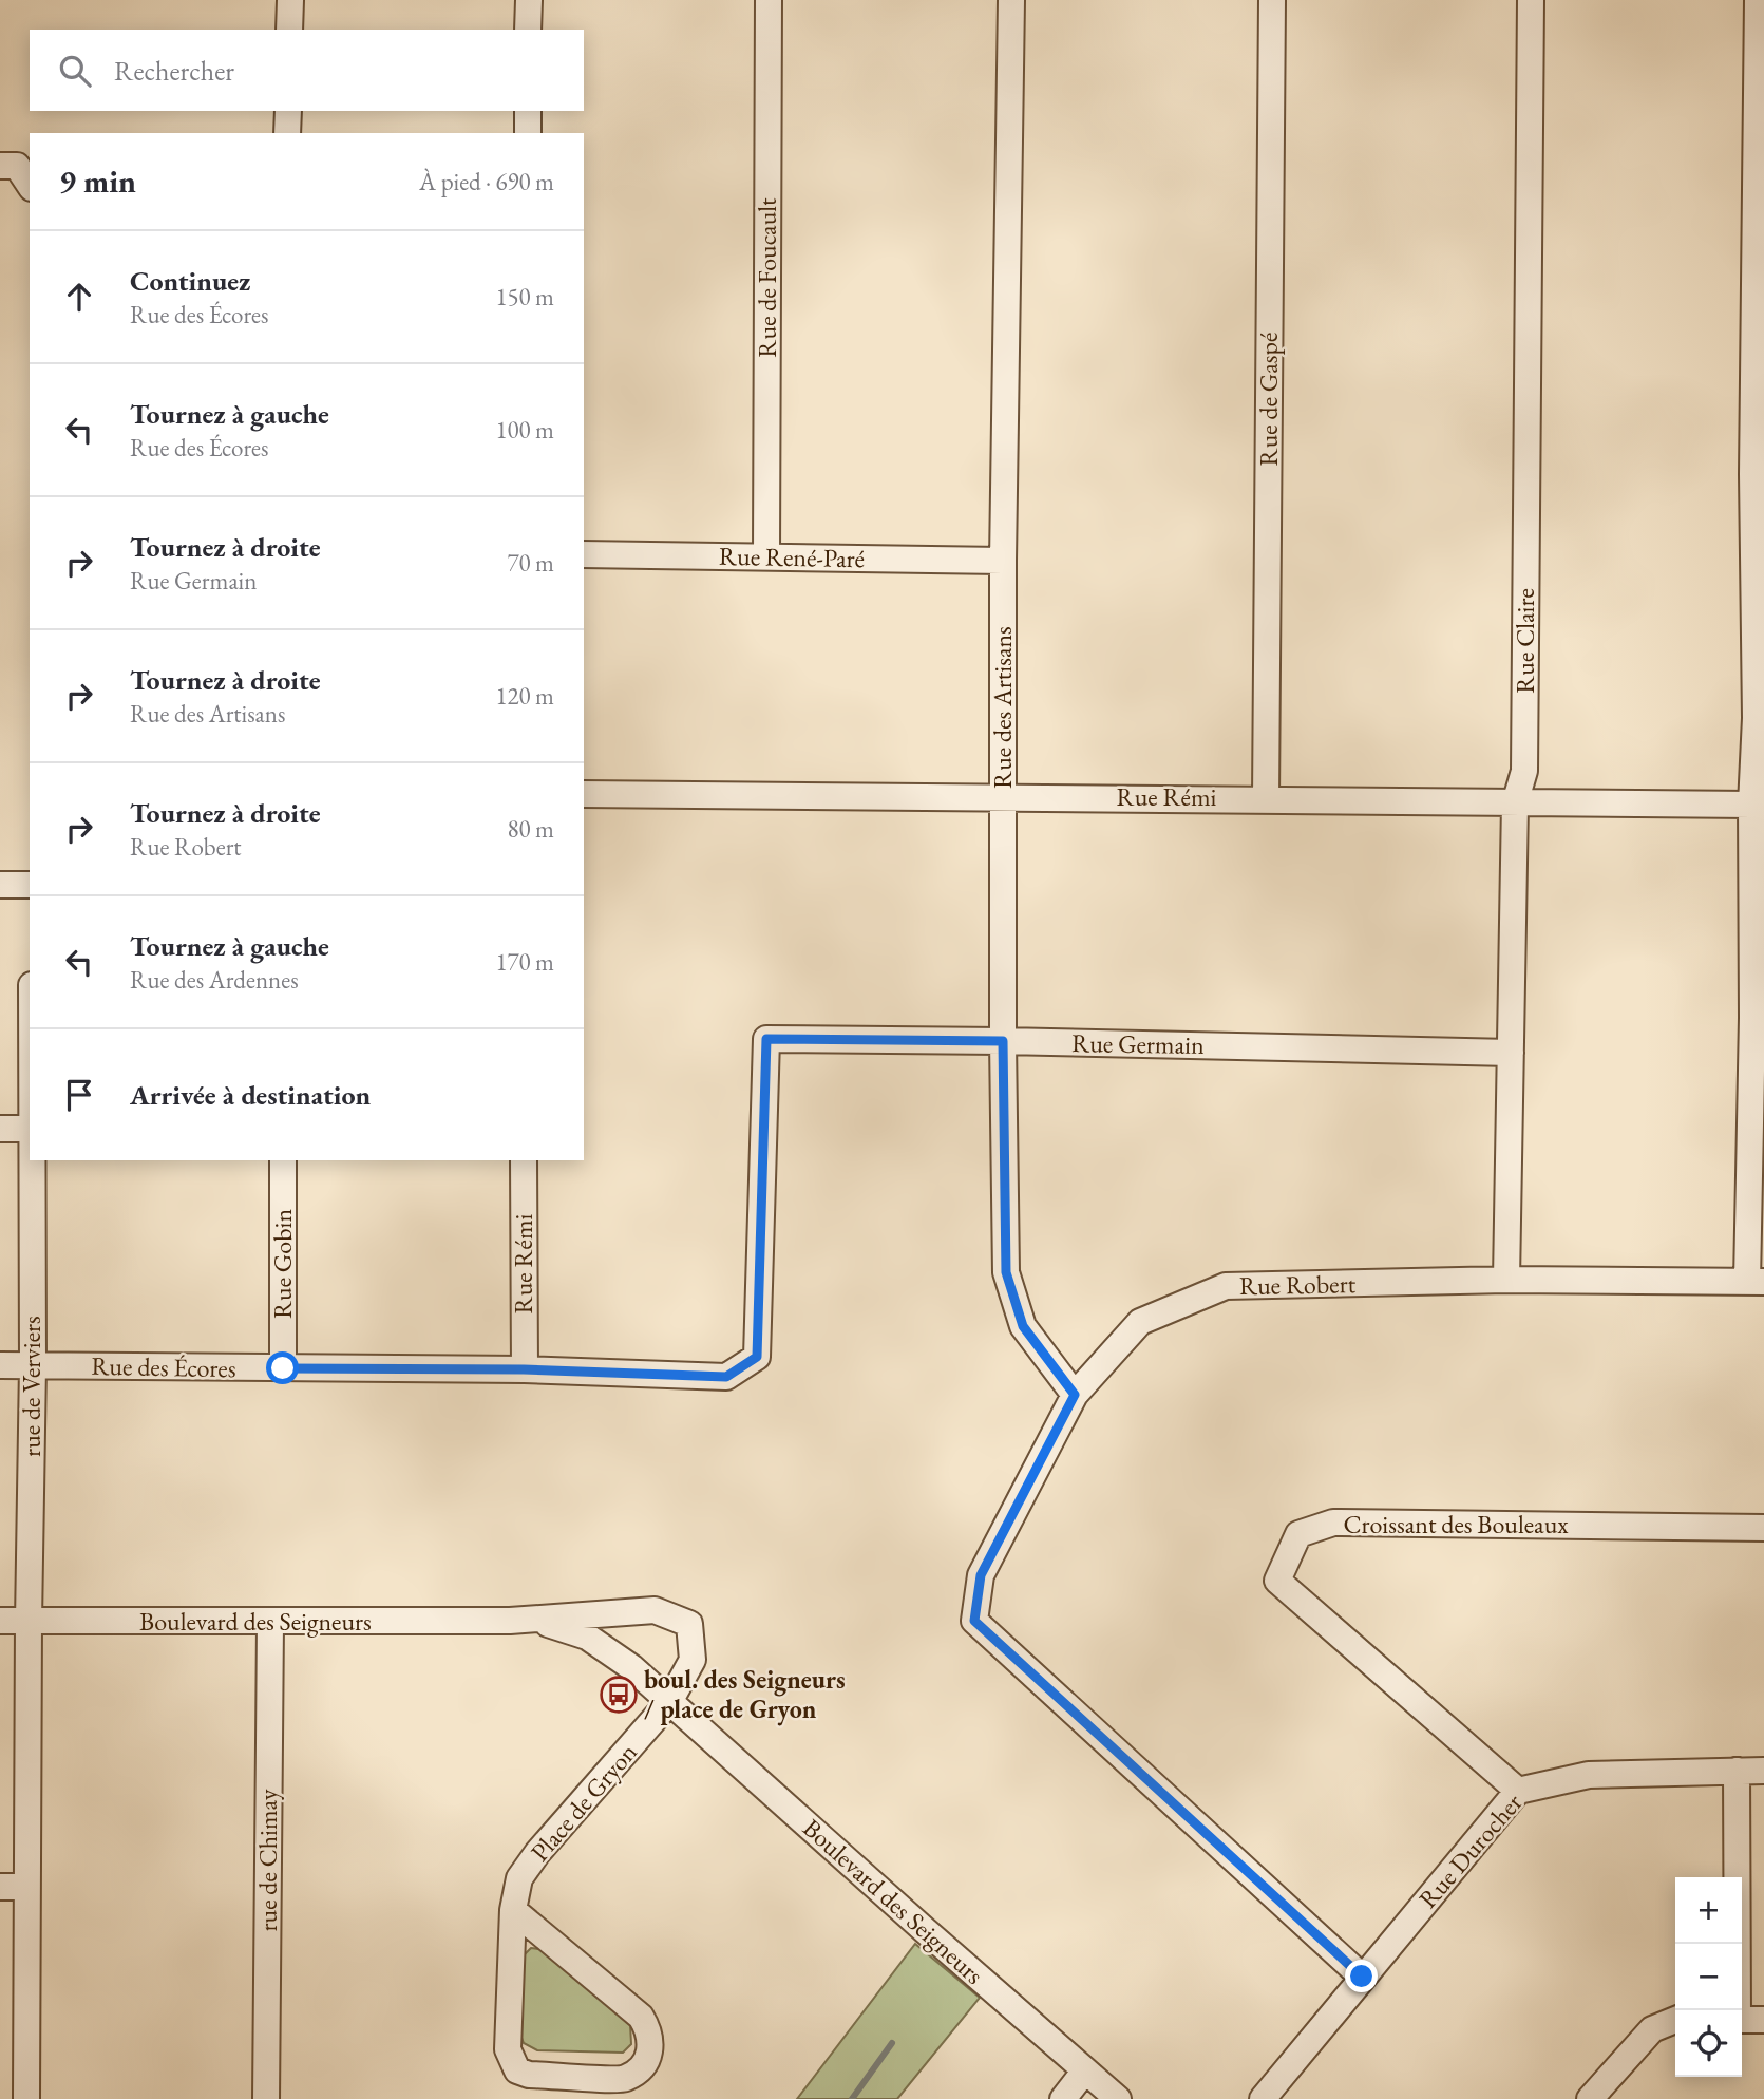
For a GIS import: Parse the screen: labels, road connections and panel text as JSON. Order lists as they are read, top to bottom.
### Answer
{
  "streets": {
    "street": [
      "Rue de Foucault",
      "Rue de Gaspé",
      "Rue René-Paré",
      "Rue Claire",
      "Rue des Artisans",
      "Rue Rémi",
      "Rue Germain",
      "Rue Gobin",
      "Rue Robert",
      "Rue des Écores",
      "rue de Verviers",
      "Croissant des Bouleaux",
      "Boulevard des Seigneurs",
      "Place de Gryon",
      "Rue Durocher",
      "rue de Chimay"
    ]
  },
  "crossings": [
    ["Rue de Foucault", "Rue René-Paré"],
    ["Rue de Gaspé", "Rue Rémi"],
    ["Rue René-Paré", "Rue des Artisans"],
    ["Rue Claire", "Rue Rémi"],
    ["Rue Claire", "Rue Germain"],
    ["Rue Claire", "Rue Robert"],
    ["Rue des Artisans", "Rue Rémi"],
    ["Rue des Artisans", "Rue Germain"],
    ["Rue des Artisans", "Rue Robert"],
    ["Rue Rémi", "Rue des Écores"],
    ["Rue Germain", "Rue des Écores"],
    ["Rue Gobin", "Rue des Écores"],
    ["Rue Robert", "Rue Durocher"],
    ["Rue des Écores", "rue de Verviers"],
    ["rue de Verviers", "Boulevard des Seigneurs"],
    ["Croissant des Bouleaux", "Rue Durocher"],
    ["Boulevard des Seigneurs", "Place de Gryon"],
    ["Boulevard des Seigneurs", "rue de Chimay"]
  ],
  "places": {
    "bus stop": ["boul. des Seigneurs / place de Gryon"]
  },
  "page": {
    "search": "Rechercher",
    "heading": ["9 min", "À pied · 690 m"],
    "list": [
      ["Continuez", "Rue des Écores", "150 m"],
      ["Tournez à gauche", "Rue des Écores", "100 m"],
      ["Tournez à droite", "Rue Germain", "70 m"],
      ["Tournez à droite", "Rue des Artisans", "120 m"],
      ["Tournez à droite", "Rue Robert", "80 m"],
      ["Tournez à gauche", "Rue des Ardennes", "170 m"],
      "Arrivée à destination"
    ],
    "map_buttons": ["+", "−"]
  }
}
